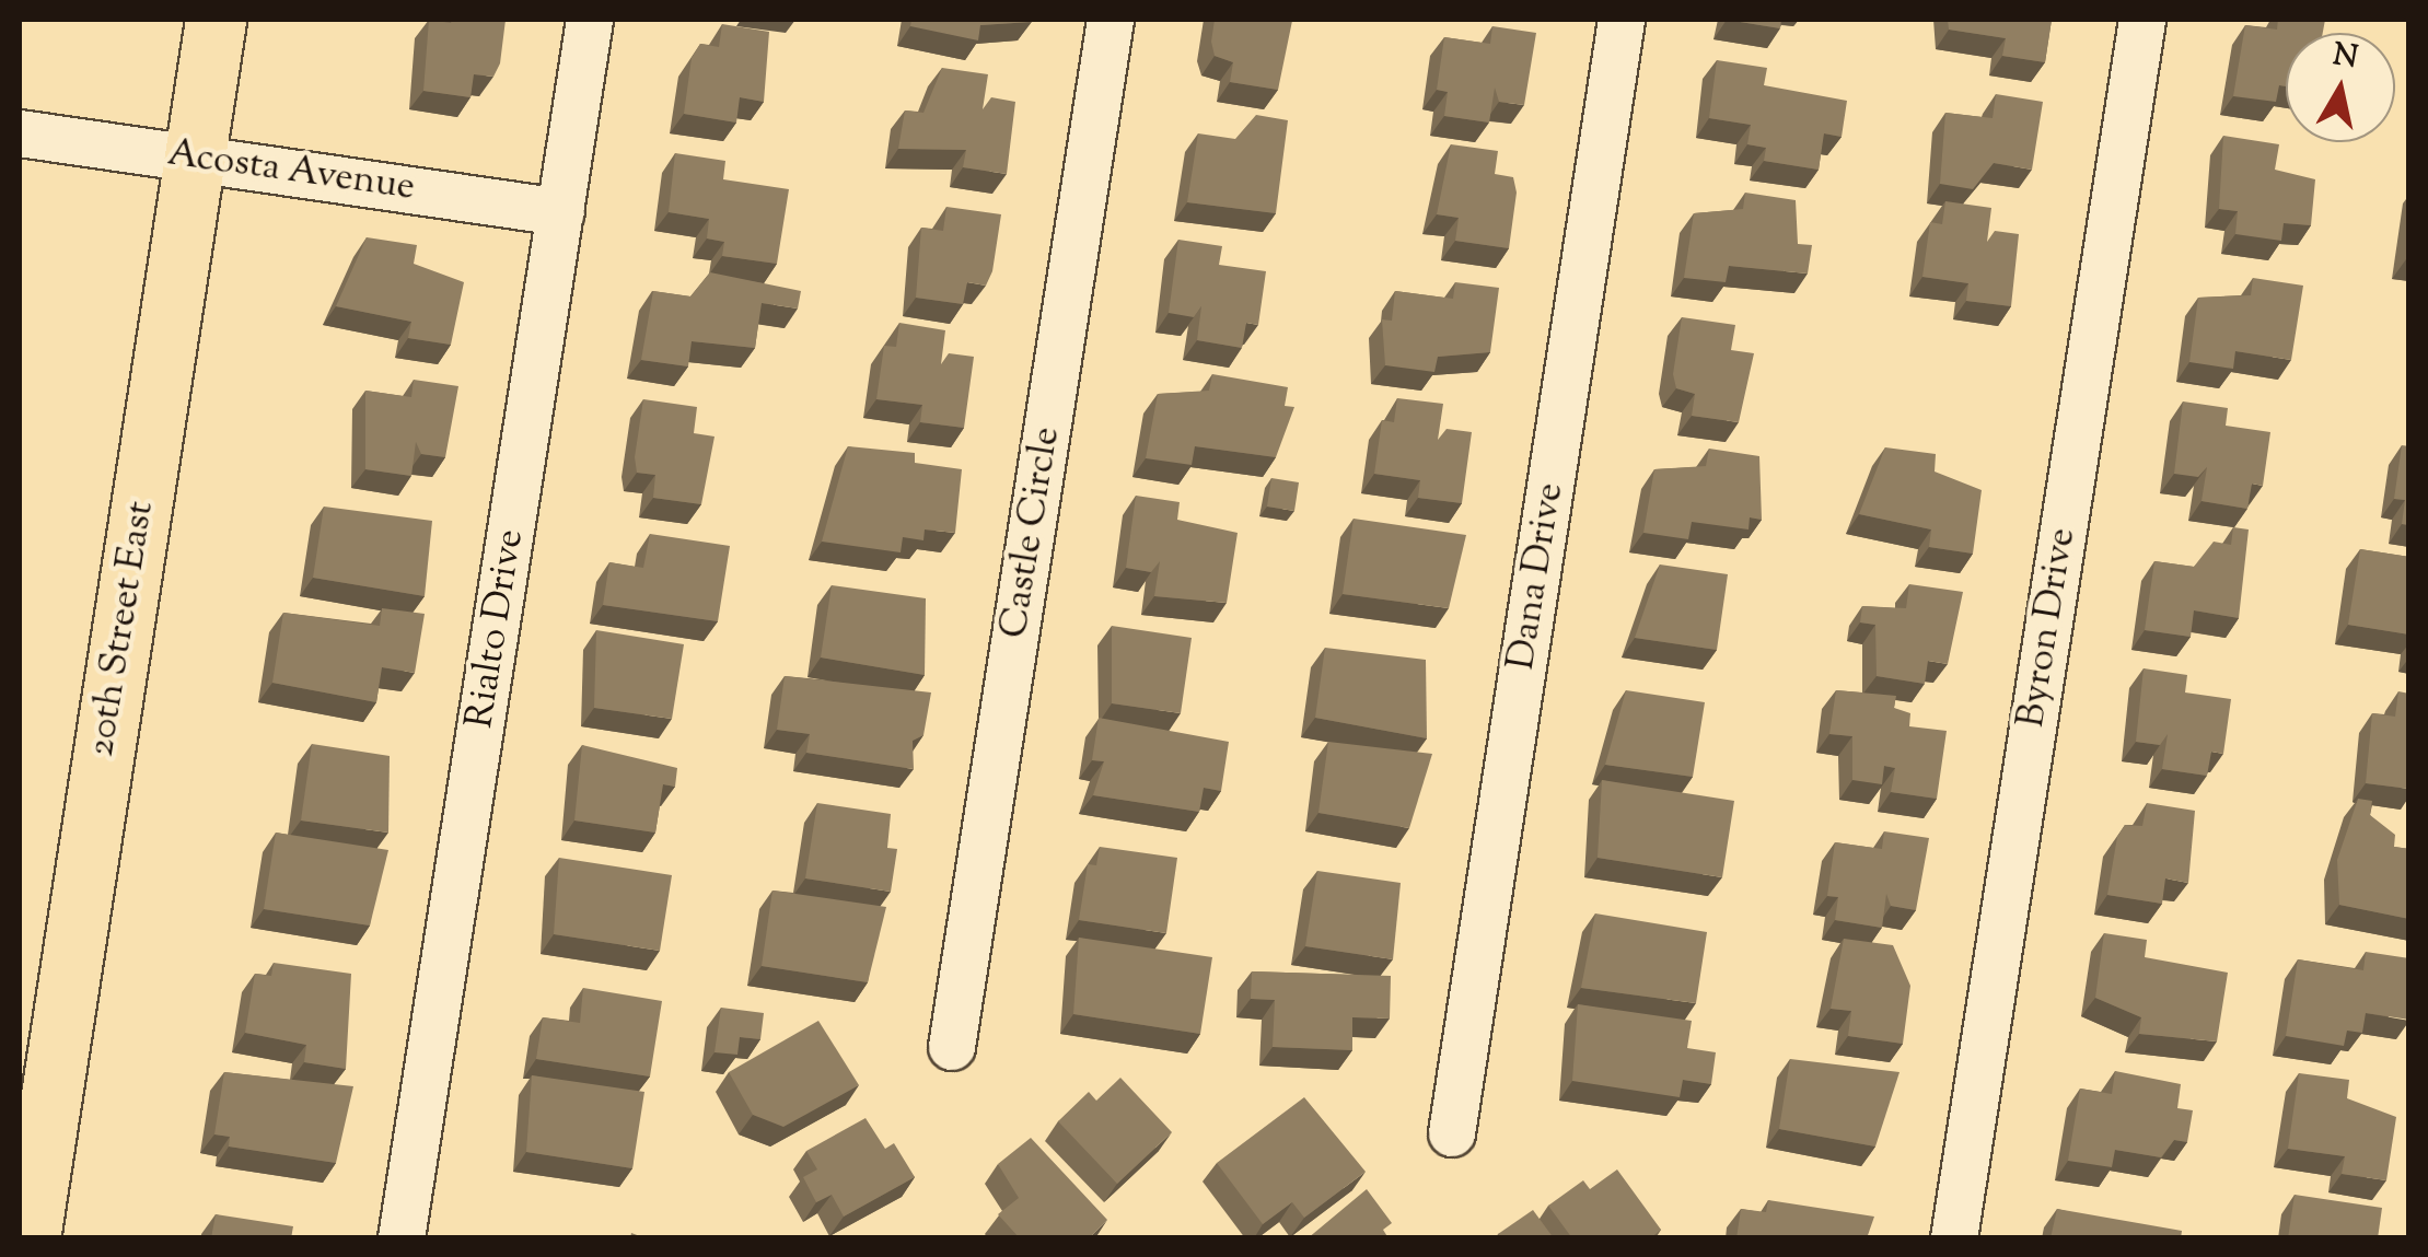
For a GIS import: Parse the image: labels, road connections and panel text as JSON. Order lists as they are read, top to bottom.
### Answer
{
  "streets": {
    "main road": ["20th Street East"],
    "street": [
      "Acosta Avenue",
      "Castle Circle",
      "Dana Drive",
      "Byron Drive",
      "Rialto Drive"
    ]
  },
  "crossings": [
    ["Acosta Avenue", "20th Street East"],
    ["Acosta Avenue", "Rialto Drive"]
  ],
  "north": "top"
}
